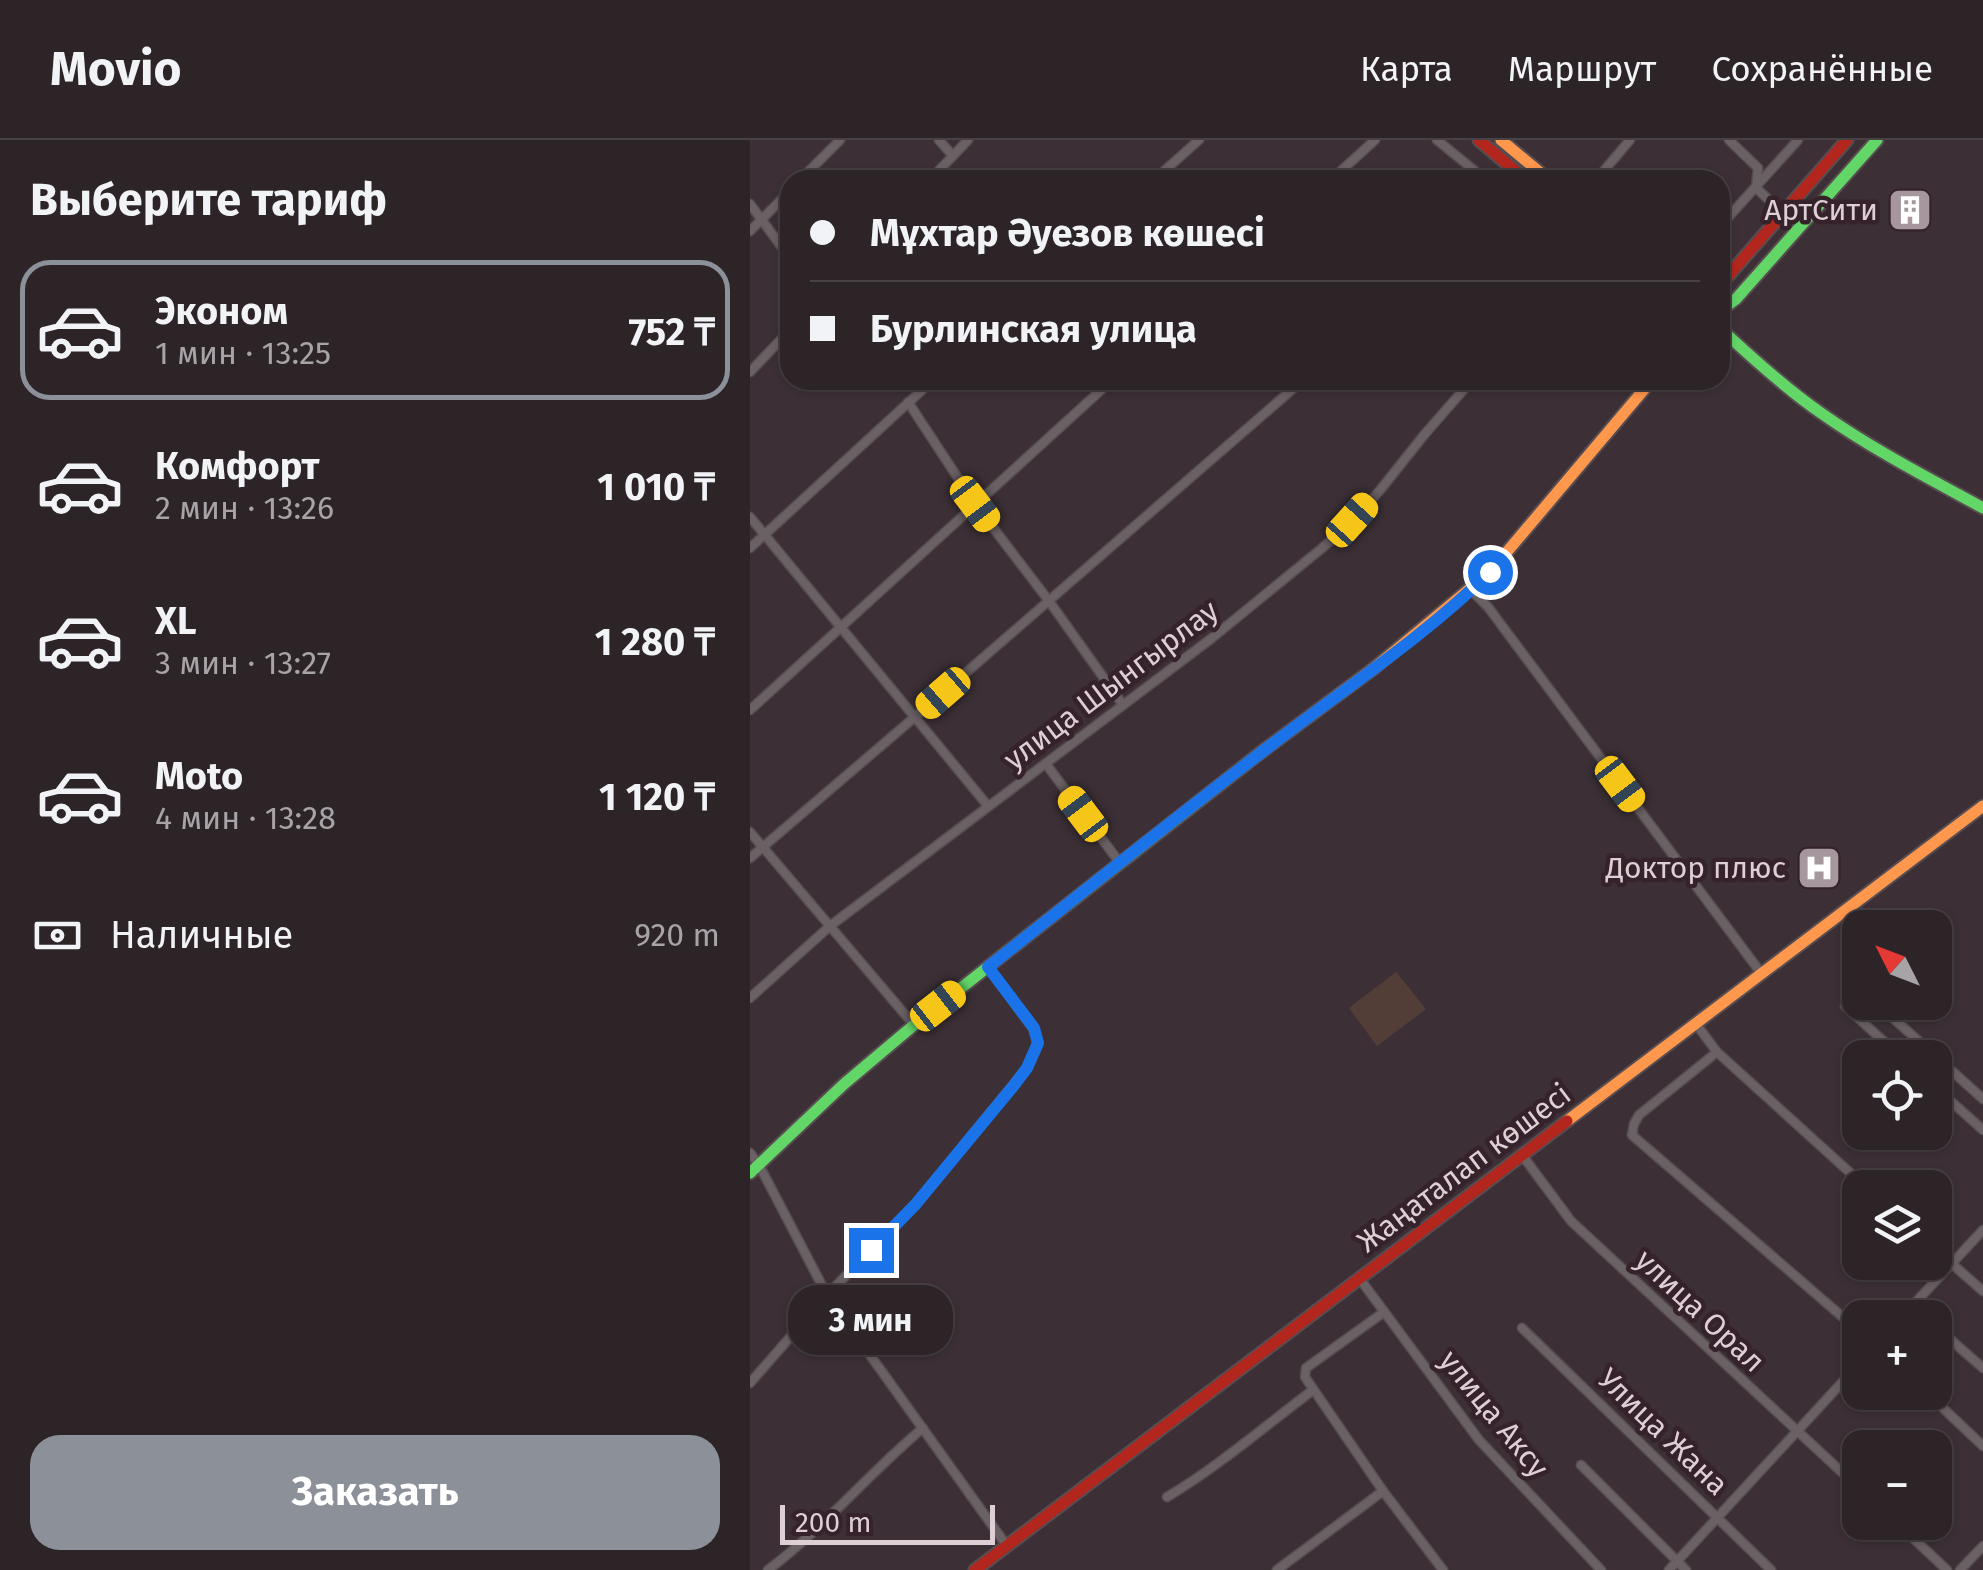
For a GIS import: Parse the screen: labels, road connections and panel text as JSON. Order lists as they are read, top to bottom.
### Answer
{
  "streets": {
    "main road": ["Жаңаталап көшесі"],
    "street": [
      "улица Шынгырлау",
      "улица Орал",
      "улица Аксу",
      "Улица Жана"
    ]
  },
  "crossings": [
    ["Жаңаталап көшесі", "улица Орал"],
    ["Жаңаталап көшесі", "улица Аксу"]
  ],
  "places": {
    "building": ["АртСити"],
    "hospital": ["Доктор плюс"]
  },
  "scale_bar": "200 m",
  "north": "top left",
  "page": {
    "header": "Movio",
    "nav": ["Карта", "Маршрут", "Сохранённые"],
    "heading": "Выберите тариф",
    "banner": ["Мұхтар Әуезов көшесі", "Бурлинская улица"],
    "list": [
      {
        "name": "Эконом",
        "note": "1 мин · 13:25",
        "value": "752 ₸"
      },
      {
        "name": "Комфорт",
        "note": "2 мин · 13:26",
        "value": "1 010 ₸"
      },
      {
        "name": "XL",
        "note": "3 мин · 13:27",
        "value": "1 280 ₸"
      },
      {
        "name": "Moto",
        "note": "4 мин · 13:28",
        "value": "1 120 ₸"
      }
    ],
    "pay": ["Наличные", "920 m"],
    "map_buttons": ["+", "−"],
    "bubble": "3 мин",
    "buttons": "Заказать",
    "scale": "200 m"
  }
}
